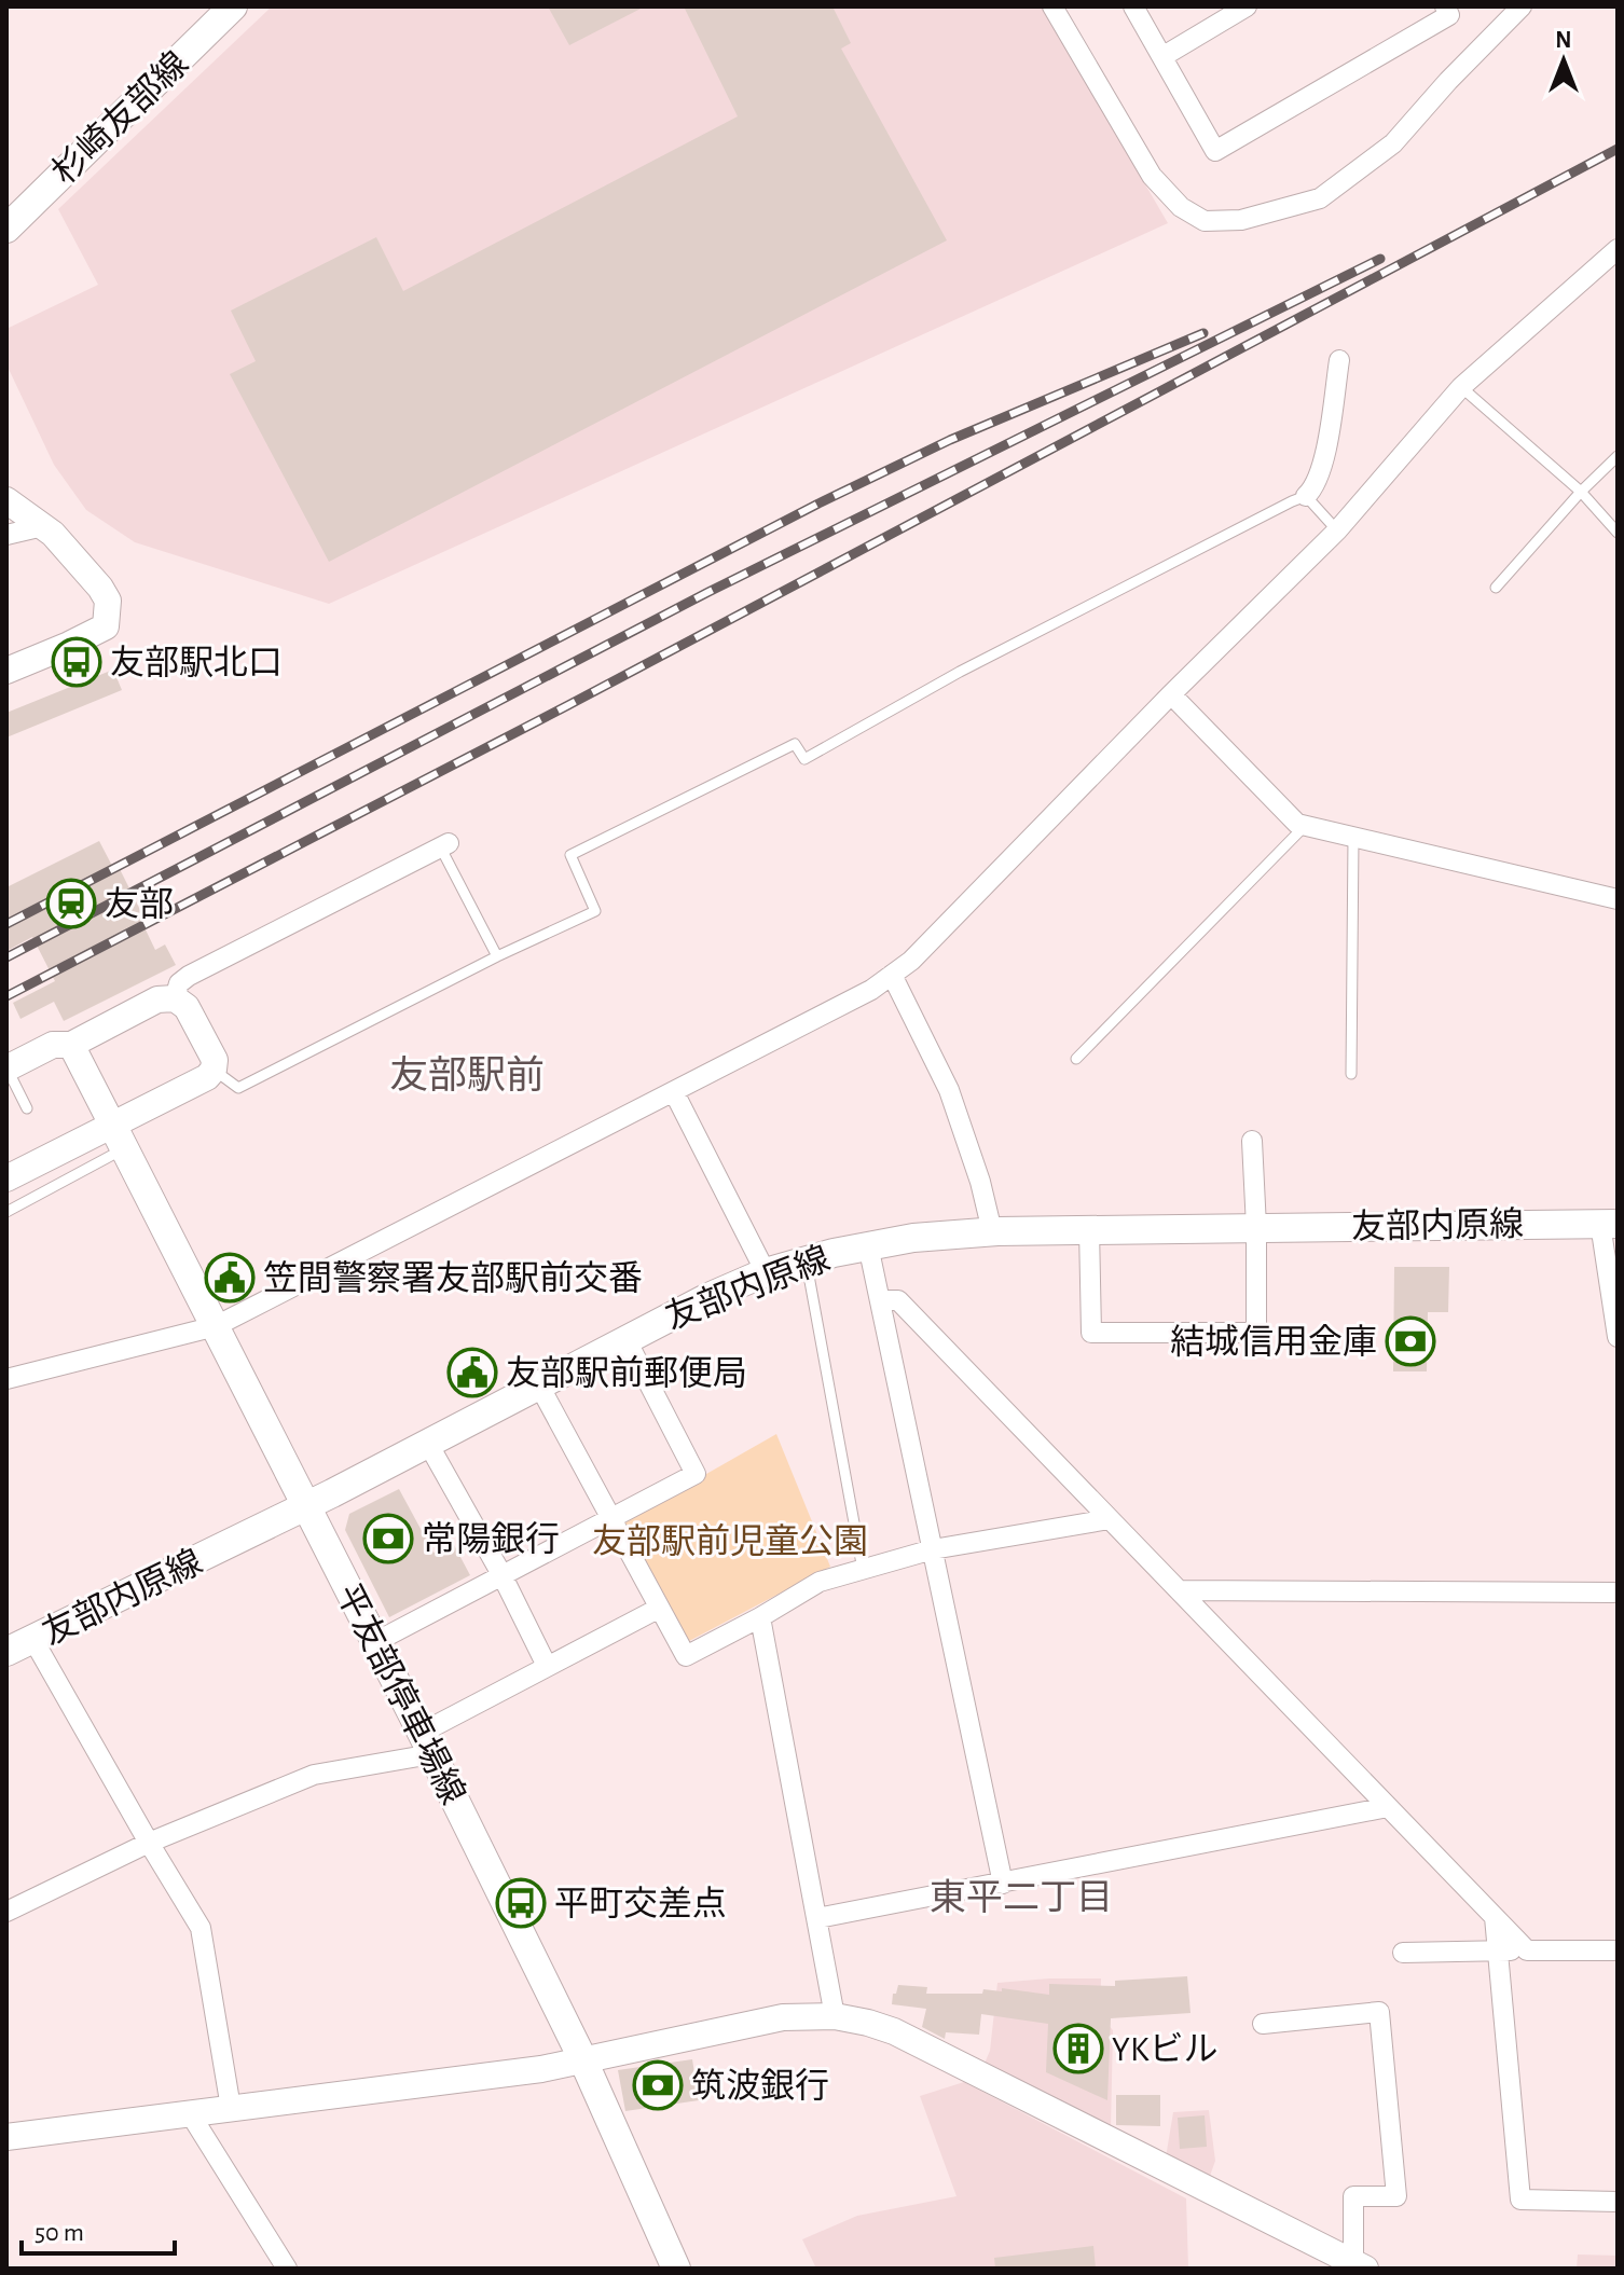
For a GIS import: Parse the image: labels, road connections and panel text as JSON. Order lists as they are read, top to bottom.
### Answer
{
  "streets": {
    "main road": ["杉崎友部線", "友部内原線", "平友部停車場線"]
  },
  "crossings": [
    ["友部内原線", "平友部停車場線"]
  ],
  "districts": ["友部駅前", "東平二丁目"],
  "parks": ["友部駅前児童公園"],
  "places": {
    "bus stop": ["友部駅北口", "平町交差点"],
    "station": ["友部"],
    "public building": ["笠間警察署友部駅前交番", "友部駅前郵便局"],
    "bank": ["結城信用金庫", "常陽銀行", "筑波銀行"],
    "building": ["YKビル"]
  },
  "scale_bar": "50 m",
  "north": "top"
}
